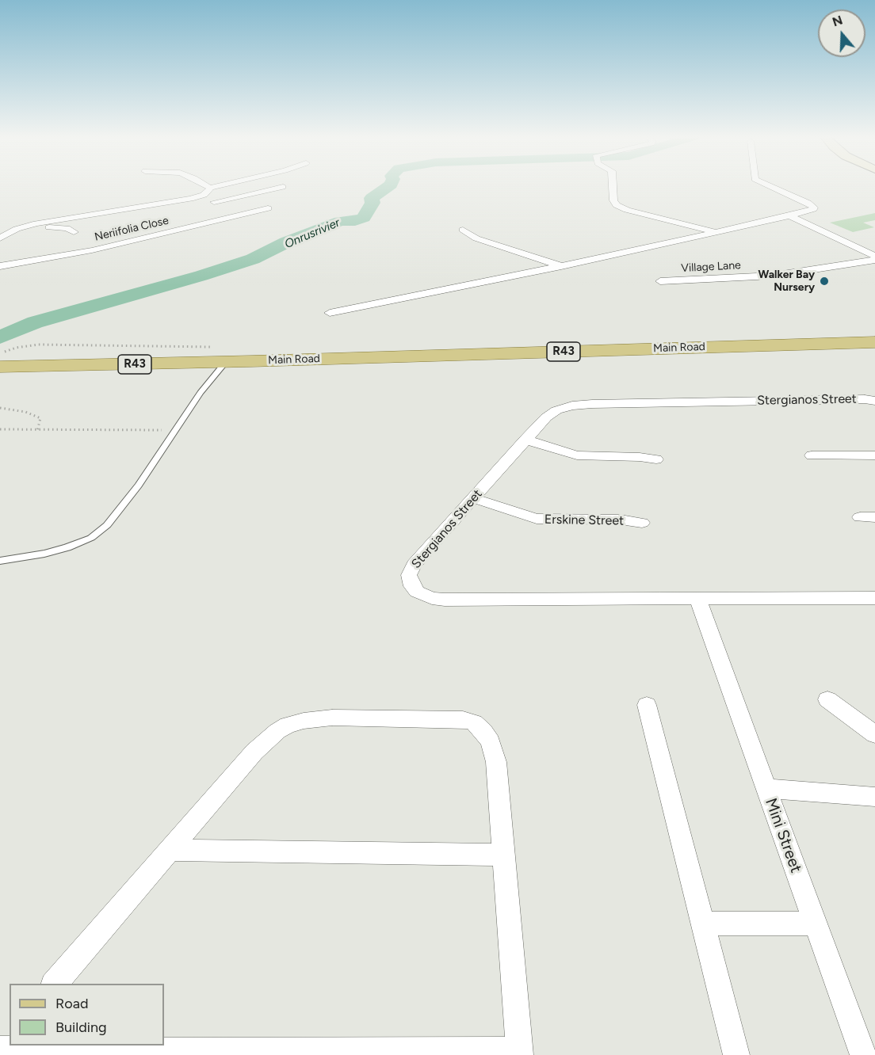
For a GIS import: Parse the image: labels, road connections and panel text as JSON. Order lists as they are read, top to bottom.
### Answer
{
  "streets": {
    "main road": ["Main Road", "R43"],
    "street": [
      "Neriifolia Close",
      "Village Lane",
      "Stergianos Street",
      "Erskine Street",
      "Mini Street"
    ]
  },
  "crossings": [
    ["Main Road", "R43"],
    ["Stergianos Street", "Erskine Street"],
    ["Stergianos Street", "Mini Street"]
  ],
  "water": ["Onrusrivier"],
  "places": ["Walker Bay Nursery"],
  "legend": ["Road", "Building"],
  "north": "top"
}
